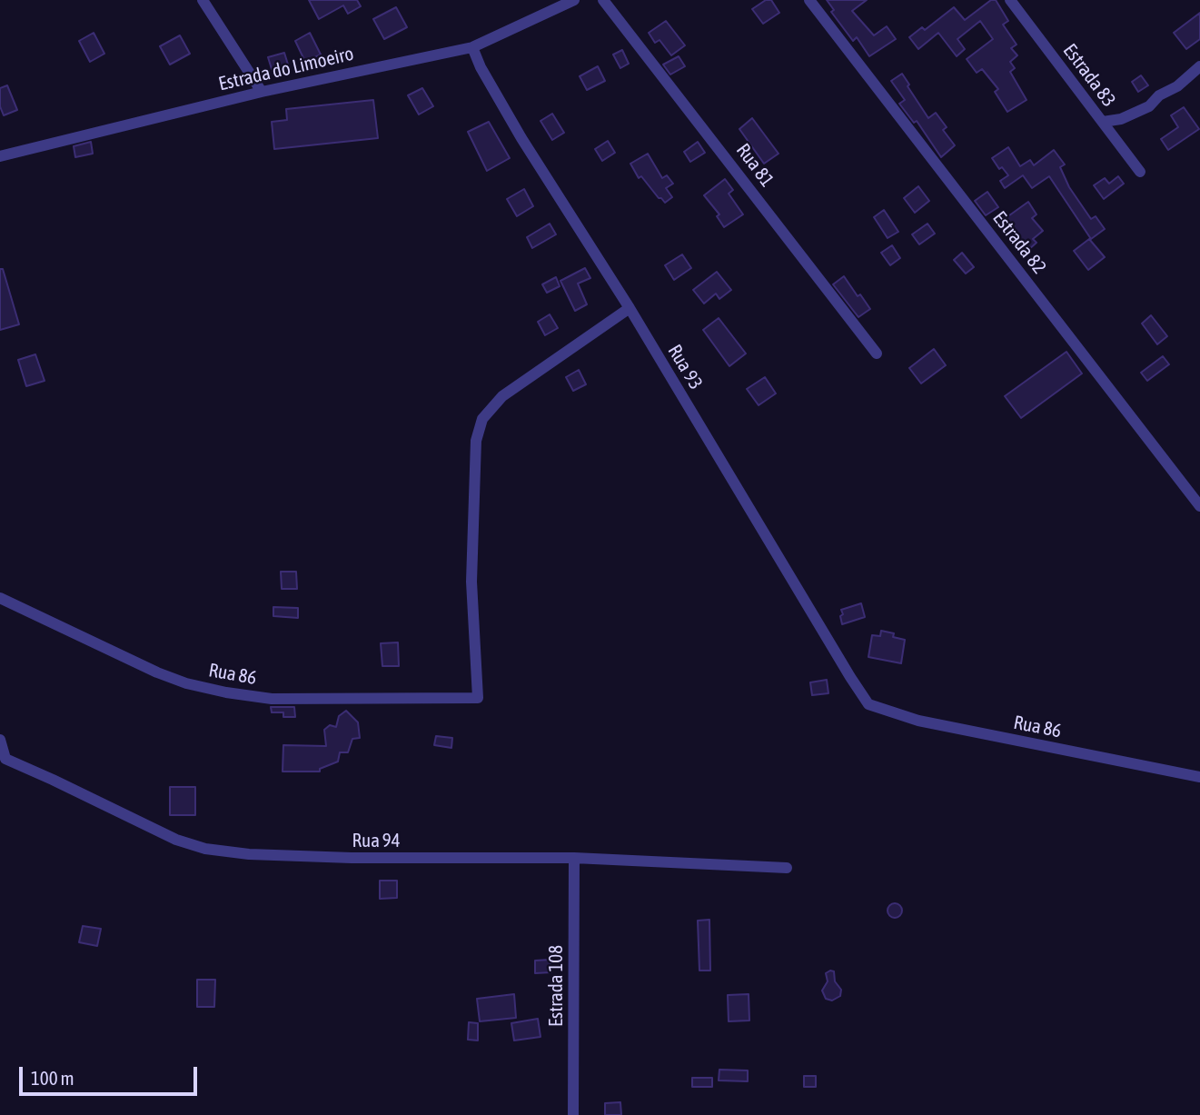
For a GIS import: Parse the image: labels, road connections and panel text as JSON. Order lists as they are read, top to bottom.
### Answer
{
  "streets": {
    "street": [
      "Estrada do Limoeiro",
      "Estrada 83",
      "Rua 81",
      "Estrada 82",
      "Rua 93",
      "Rua 86",
      "Rua 94",
      "Estrada 108"
    ]
  },
  "crossings": [
    ["Estrada do Limoeiro", "Rua 93"],
    ["Rua 93", "Rua 86"],
    ["Rua 94", "Estrada 108"]
  ],
  "scale_bar": "100 m"
}
